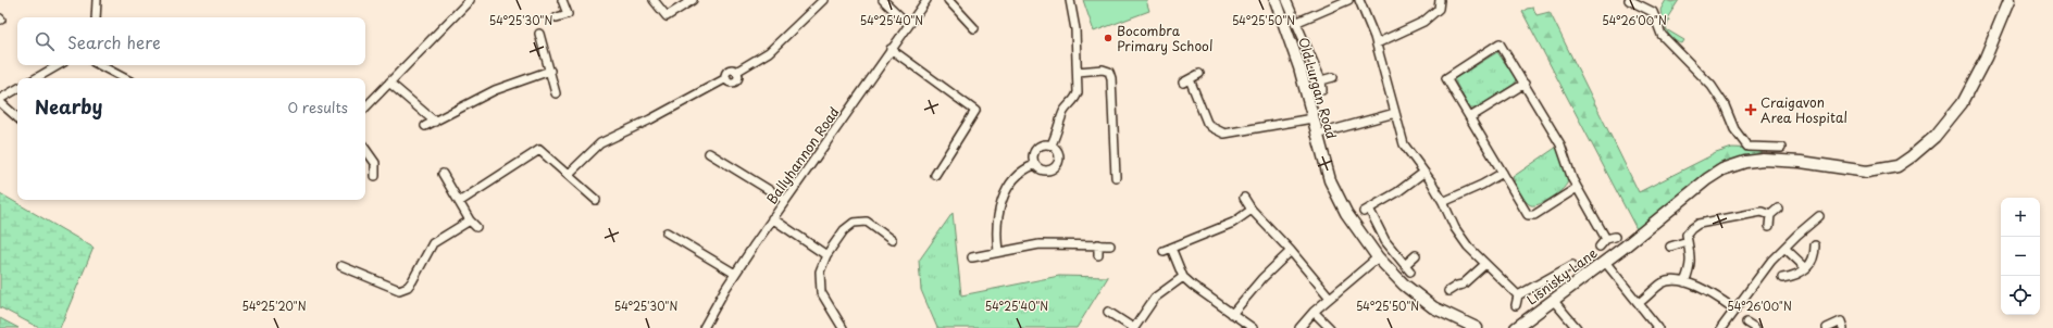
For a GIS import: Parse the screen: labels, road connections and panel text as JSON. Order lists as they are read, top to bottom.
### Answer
{
  "streets": {
    "street": ["Old Lurgan Road", "Ballyhannon Road", "Lisnisky Lane"]
  },
  "places": {
    "other": ["Bocombra Primary School"],
    "health": ["Craigavon Area Hospital"]
  },
  "page": {
    "search": "Search here",
    "heading": ["Nearby", "0 results"],
    "map_buttons": ["+", "−"]
  },
  "coordinates": [
    "54°25'30\"N",
    "54°25'40\"N",
    "54°25'50\"N",
    "54°26'00\"N",
    "54°25'20\"N"
  ]
}
